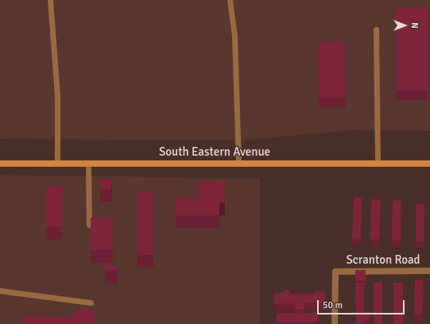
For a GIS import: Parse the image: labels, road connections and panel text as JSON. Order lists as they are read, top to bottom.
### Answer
{
  "streets": {
    "main road": ["South Eastern Avenue"],
    "street": ["Scranton Road"]
  },
  "scale_bar": "50 m",
  "north": "right"
}
